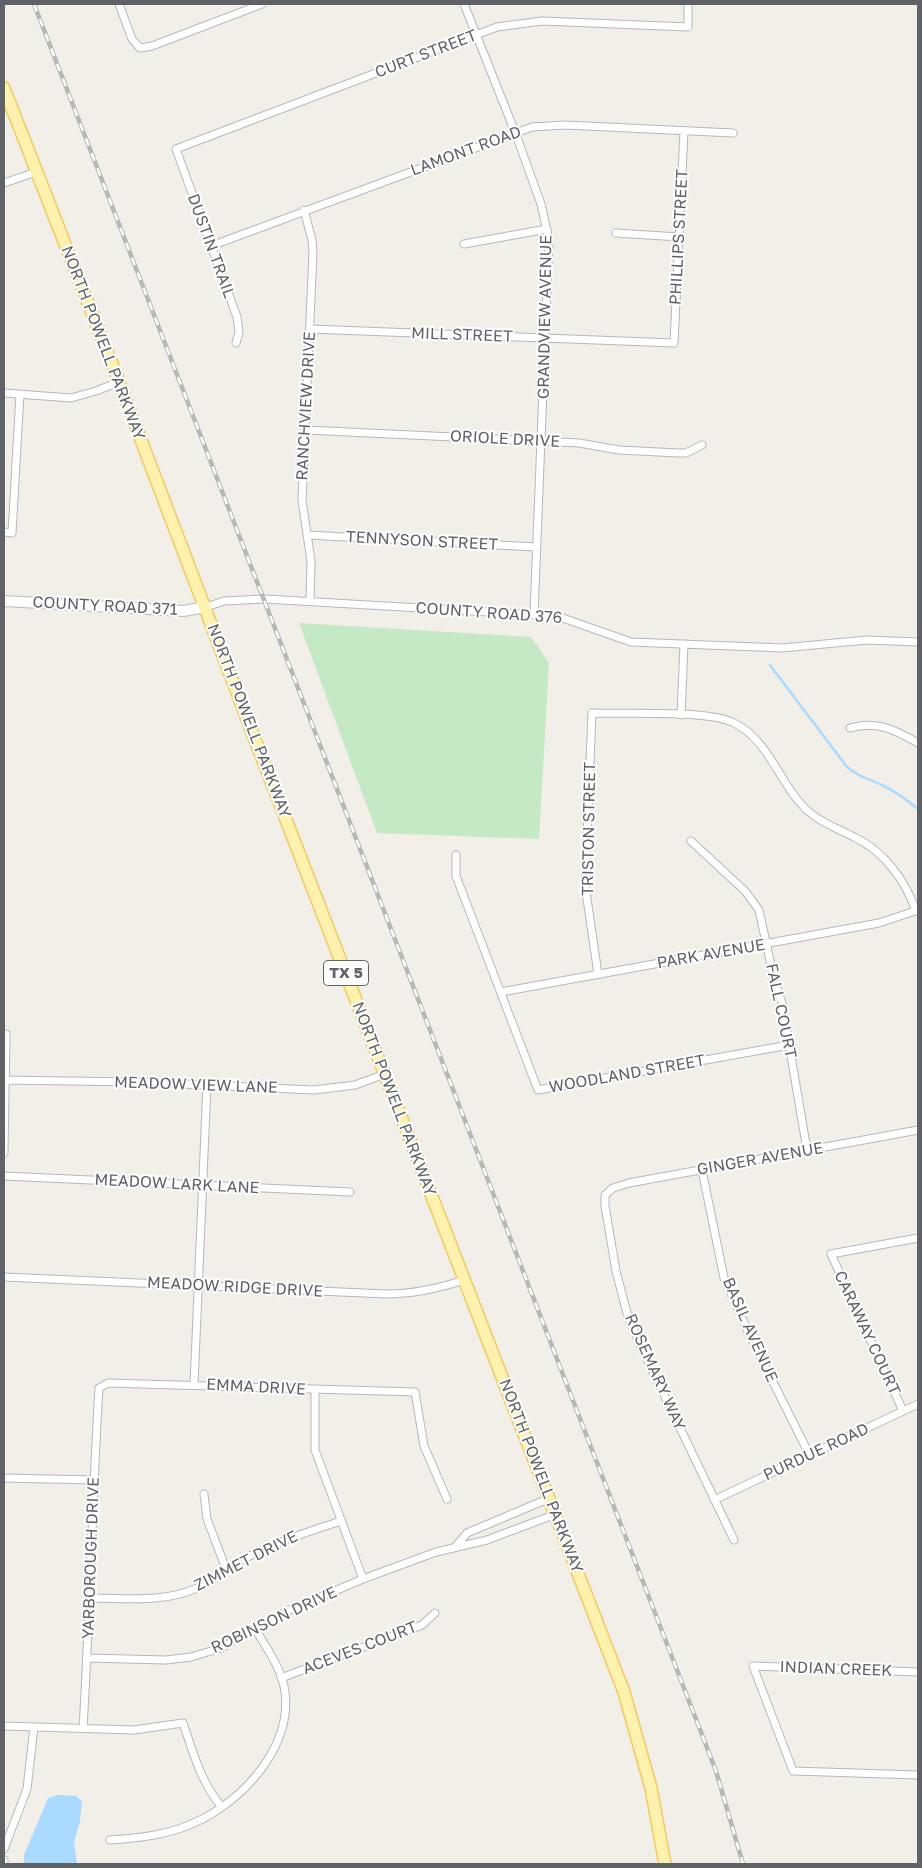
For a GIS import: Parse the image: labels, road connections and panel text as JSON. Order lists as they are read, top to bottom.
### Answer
{
  "streets": {
    "main road": ["NORTH POWELL PARKWAY", "TX 5"],
    "street": [
      "CURT STREET",
      "LAMONT ROAD",
      "PHILLIPS STREET",
      "DUSTIN TRAIL",
      "GRANDVIEW AVENUE",
      "MILL STREET",
      "RANCHVIEW DRIVE",
      "ORIOLE DRIVE",
      "TENNYSON STREET",
      "COUNTY ROAD 371",
      "COUNTY ROAD 376",
      "TRISTON STREET",
      "PARK AVENUE",
      "FALL COURT",
      "WOODLAND STREET",
      "MEADOW VIEW LANE",
      "GINGER AVENUE",
      "MEADOW LARK LANE",
      "MEADOW RIDGE DRIVE",
      "BASIL AVENUE",
      "CARAWAY COURT",
      "ROSEMARY WAY",
      "EMMA DRIVE",
      "PURDUE ROAD",
      "YARBOROUGH DRIVE",
      "ZIMMET DRIVE",
      "ROBINSON DRIVE",
      "ACEVES COURT",
      "INDIAN CREEK"
    ]
  },
  "crossings": [
    ["CURT STREET", "DUSTIN TRAIL"],
    ["CURT STREET", "GRANDVIEW AVENUE"],
    ["LAMONT ROAD", "PHILLIPS STREET"],
    ["LAMONT ROAD", "DUSTIN TRAIL"],
    ["LAMONT ROAD", "GRANDVIEW AVENUE"],
    ["LAMONT ROAD", "RANCHVIEW DRIVE"],
    ["PHILLIPS STREET", "MILL STREET"],
    ["GRANDVIEW AVENUE", "MILL STREET"],
    ["GRANDVIEW AVENUE", "ORIOLE DRIVE"],
    ["GRANDVIEW AVENUE", "TENNYSON STREET"],
    ["GRANDVIEW AVENUE", "COUNTY ROAD 376"],
    ["MILL STREET", "RANCHVIEW DRIVE"],
    ["NORTH POWELL PARKWAY", "COUNTY ROAD 371"],
    ["NORTH POWELL PARKWAY", "COUNTY ROAD 376"],
    ["NORTH POWELL PARKWAY", "MEADOW VIEW LANE"],
    ["NORTH POWELL PARKWAY", "MEADOW RIDGE DRIVE"],
    ["NORTH POWELL PARKWAY", "ROBINSON DRIVE"],
    ["RANCHVIEW DRIVE", "ORIOLE DRIVE"],
    ["RANCHVIEW DRIVE", "TENNYSON STREET"],
    ["RANCHVIEW DRIVE", "COUNTY ROAD 376"],
    ["COUNTY ROAD 371", "COUNTY ROAD 376"],
    ["TRISTON STREET", "PARK AVENUE"],
    ["PARK AVENUE", "FALL COURT"],
    ["PARK AVENUE", "WOODLAND STREET"],
    ["FALL COURT", "WOODLAND STREET"],
    ["FALL COURT", "GINGER AVENUE"],
    ["GINGER AVENUE", "BASIL AVENUE"],
    ["GINGER AVENUE", "ROSEMARY WAY"],
    ["BASIL AVENUE", "PURDUE ROAD"],
    ["CARAWAY COURT", "PURDUE ROAD"],
    ["ROSEMARY WAY", "PURDUE ROAD"],
    ["EMMA DRIVE", "YARBOROUGH DRIVE"],
    ["YARBOROUGH DRIVE", "ZIMMET DRIVE"],
    ["YARBOROUGH DRIVE", "ROBINSON DRIVE"]
  ]
}
